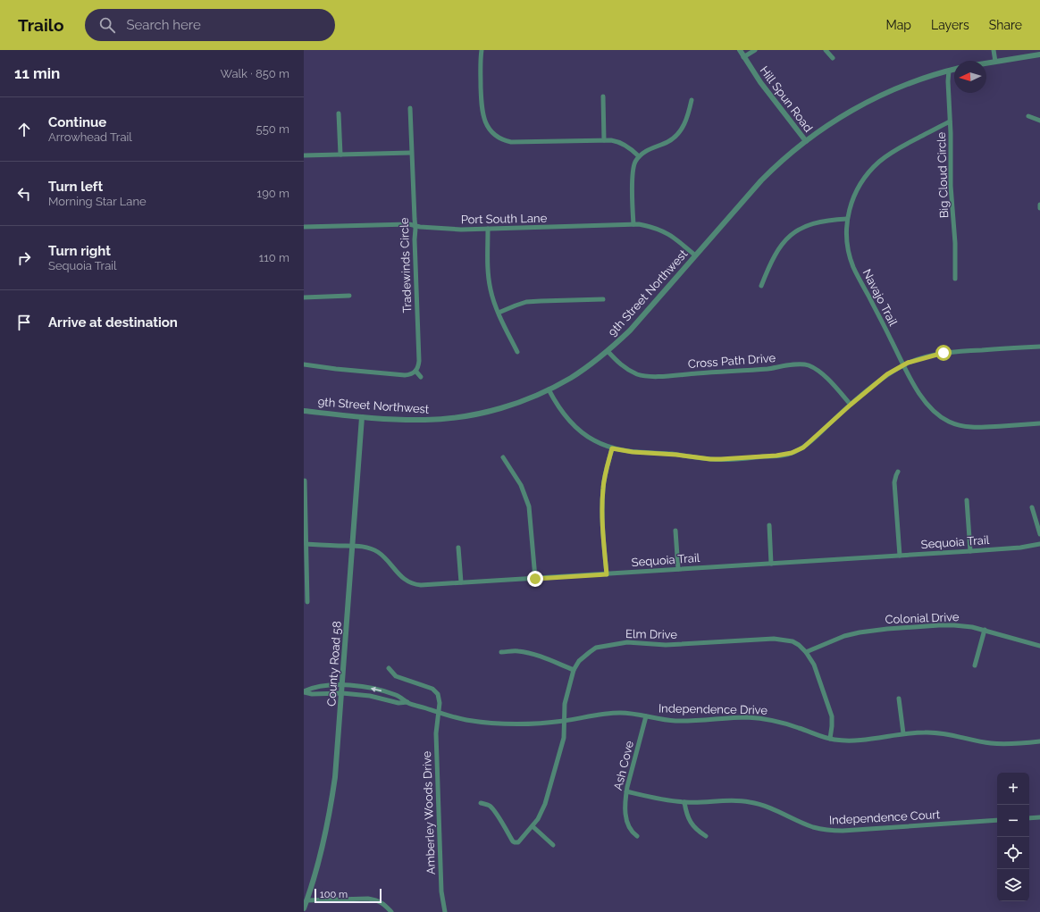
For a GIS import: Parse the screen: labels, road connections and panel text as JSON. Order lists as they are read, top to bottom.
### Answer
{
  "streets": {
    "street": [
      "Hill Spun Road",
      "Big Cloud Circle",
      "Port South Lane",
      "Tradewinds Circle",
      "9th Street Northwest",
      "Navajo Trail",
      "Cross Path Drive",
      "Sequoia Trail",
      "Colonial Drive",
      "Elm Drive",
      "County Road 58",
      "Independence Drive",
      "Ash Cove",
      "Amberley Woods Drive",
      "Independence Court"
    ]
  },
  "crossings": [
    ["Hill Spun Road", "9th Street Northwest"],
    ["Big Cloud Circle", "9th Street Northwest"],
    ["Big Cloud Circle", "Navajo Trail"],
    ["Port South Lane", "Tradewinds Circle"],
    ["Port South Lane", "9th Street Northwest"],
    ["9th Street Northwest", "Cross Path Drive"],
    ["9th Street Northwest", "County Road 58"],
    ["Sequoia Trail", "County Road 58"],
    ["Colonial Drive", "Elm Drive"],
    ["Elm Drive", "Independence Drive"],
    ["County Road 58", "Independence Drive"],
    ["Independence Drive", "Ash Cove"],
    ["Independence Drive", "Amberley Woods Drive"],
    ["Ash Cove", "Independence Court"]
  ],
  "scale_bar": "100 m",
  "north": "left",
  "page": {
    "header": "Trailo",
    "search": "Search here",
    "nav": ["Map", "Layers", "Share"],
    "heading": ["11 min", "Walk · 850 m"],
    "list": [
      ["Continue", "Arrowhead Trail", "550 m"],
      ["Turn left", "Morning Star Lane", "190 m"],
      ["Turn right", "Sequoia Trail", "110 m"],
      "Arrive at destination"
    ],
    "map_buttons": ["+", "−"],
    "scale": "100 m"
  }
}
